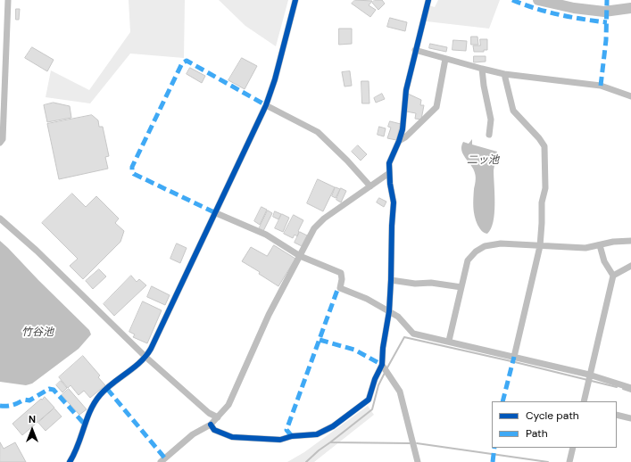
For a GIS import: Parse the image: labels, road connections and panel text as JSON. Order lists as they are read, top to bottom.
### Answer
{
  "water": ["二ッ池", "竹谷池"],
  "legend": ["Cycle path", "Path"],
  "north": "top"
}
